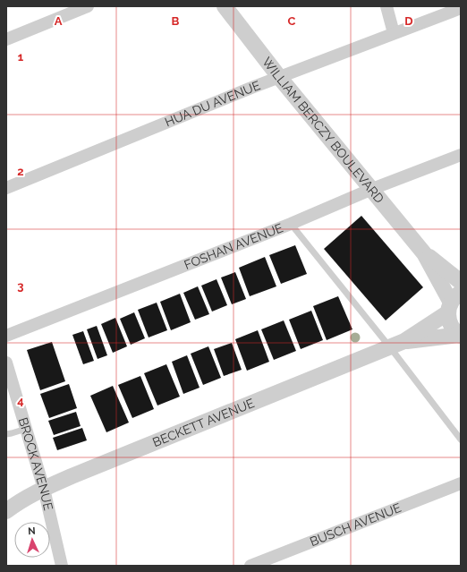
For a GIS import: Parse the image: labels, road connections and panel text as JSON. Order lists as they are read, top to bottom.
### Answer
{
  "streets": {
    "street": [
      "HUA DU AVENUE",
      "WILLIAM BERCZY BOULEVARD",
      "FOSHAN AVENUE",
      "BECKETT AVENUE",
      "BROCK AVENUE",
      "BUSCH AVENUE"
    ]
  },
  "crossings": [
    ["HUA DU AVENUE", "WILLIAM BERCZY BOULEVARD"],
    ["WILLIAM BERCZY BOULEVARD", "FOSHAN AVENUE"],
    ["WILLIAM BERCZY BOULEVARD", "BECKETT AVENUE"],
    ["BECKETT AVENUE", "BROCK AVENUE"]
  ],
  "north": "top",
  "grid": {
    "columns": [
      "A",
      "B",
      "C",
      "D"
    ],
    "rows": [
      "1",
      "2",
      "3",
      "4"
    ]
  }
}
